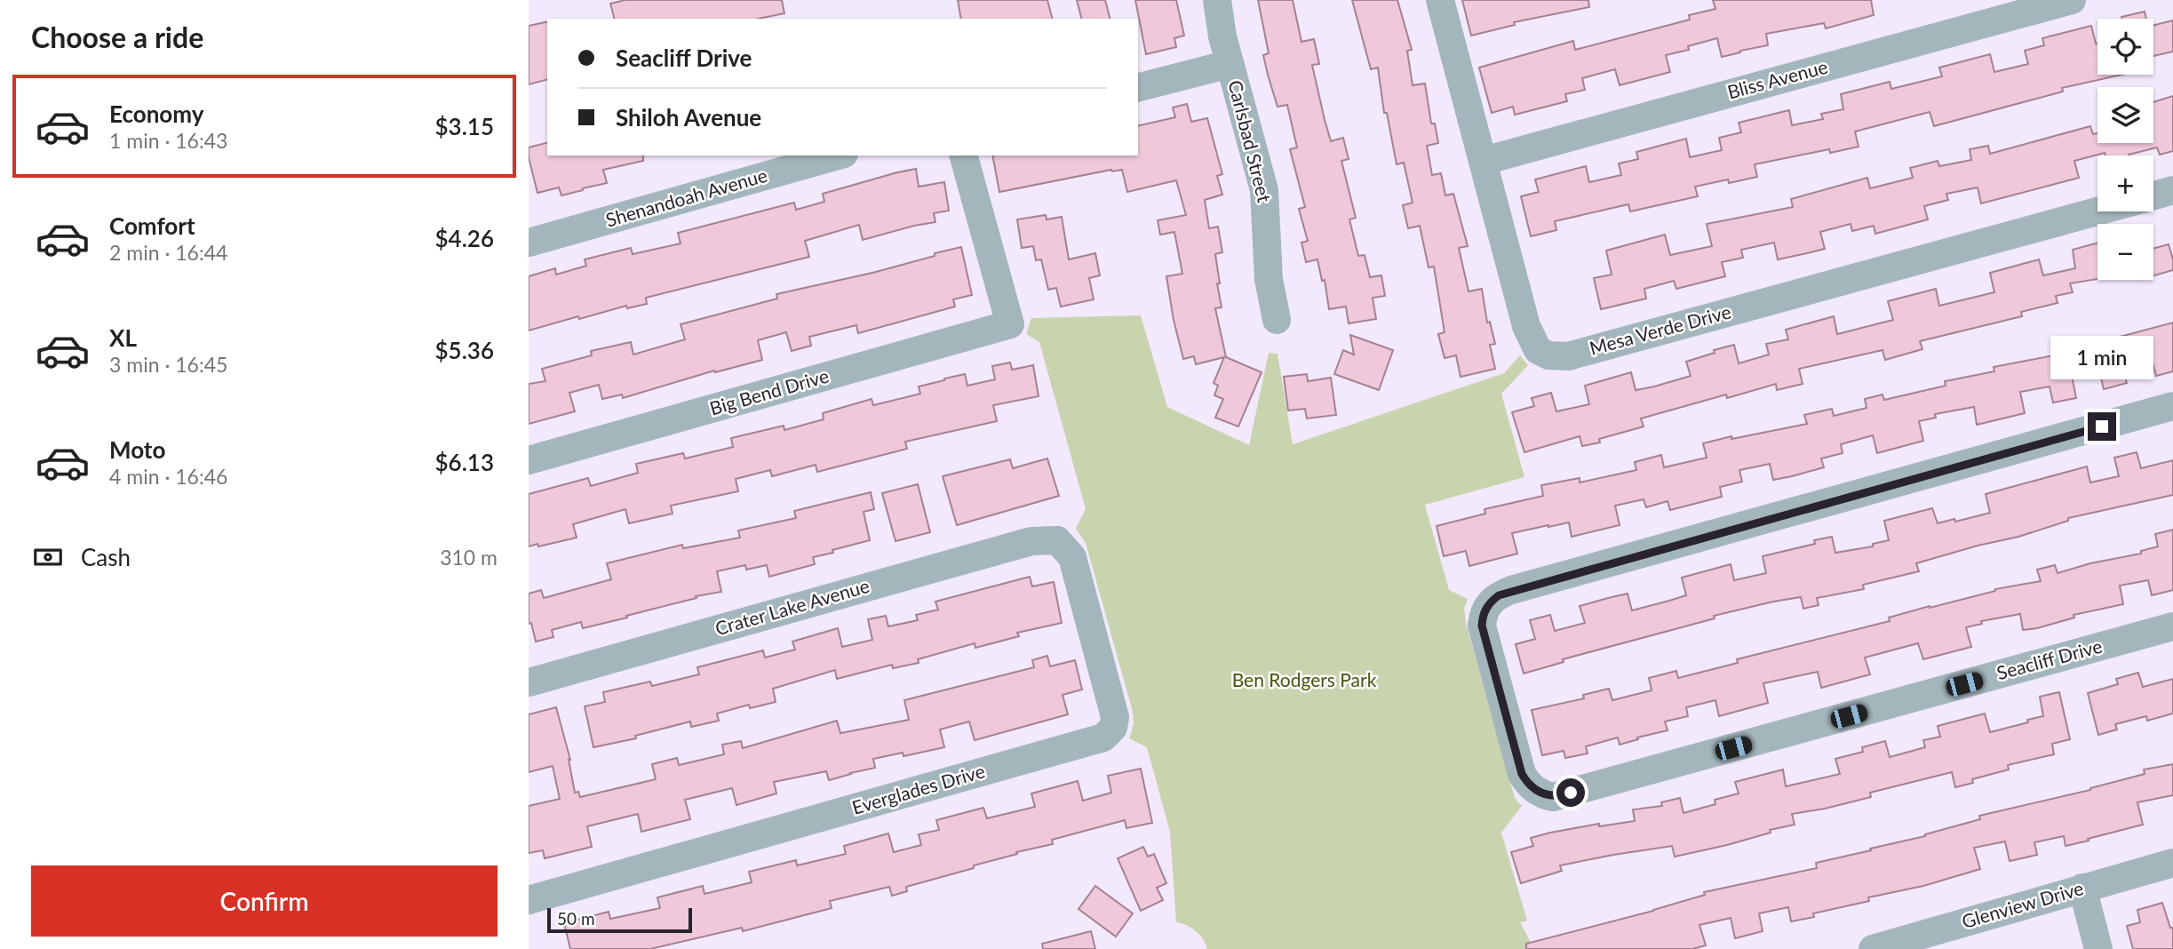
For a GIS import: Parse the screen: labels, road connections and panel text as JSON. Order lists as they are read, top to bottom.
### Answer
{
  "streets": {
    "street": [
      "Bliss Avenue",
      "Carlsbad Street",
      "Shenandoah Avenue",
      "Mesa Verde Drive",
      "Big Bend Drive",
      "Crater Lake Avenue",
      "Seacliff Drive",
      "Everglades Drive",
      "Glenview Drive"
    ]
  },
  "crossings": [
    ["Bliss Avenue", "Mesa Verde Drive"],
    ["Crater Lake Avenue", "Everglades Drive"]
  ],
  "parks": ["Ben Rodgers Park"],
  "scale_bar": "50 m",
  "page": {
    "heading": "Choose a ride",
    "map_buttons": ["+", "−"],
    "banner": ["Seacliff Drive", "Shiloh Avenue"],
    "list": [
      {
        "name": "Economy",
        "note": "1 min · 16:43",
        "value": "$3.15"
      },
      {
        "name": "Comfort",
        "note": "2 min · 16:44",
        "value": "$4.26"
      },
      {
        "name": "XL",
        "note": "3 min · 16:45",
        "value": "$5.36"
      },
      {
        "name": "Moto",
        "note": "4 min · 16:46",
        "value": "$6.13"
      }
    ],
    "bubble": "1 min",
    "pay": ["Cash", "310 m"],
    "buttons": "Confirm",
    "scale": "50 m"
  }
}
